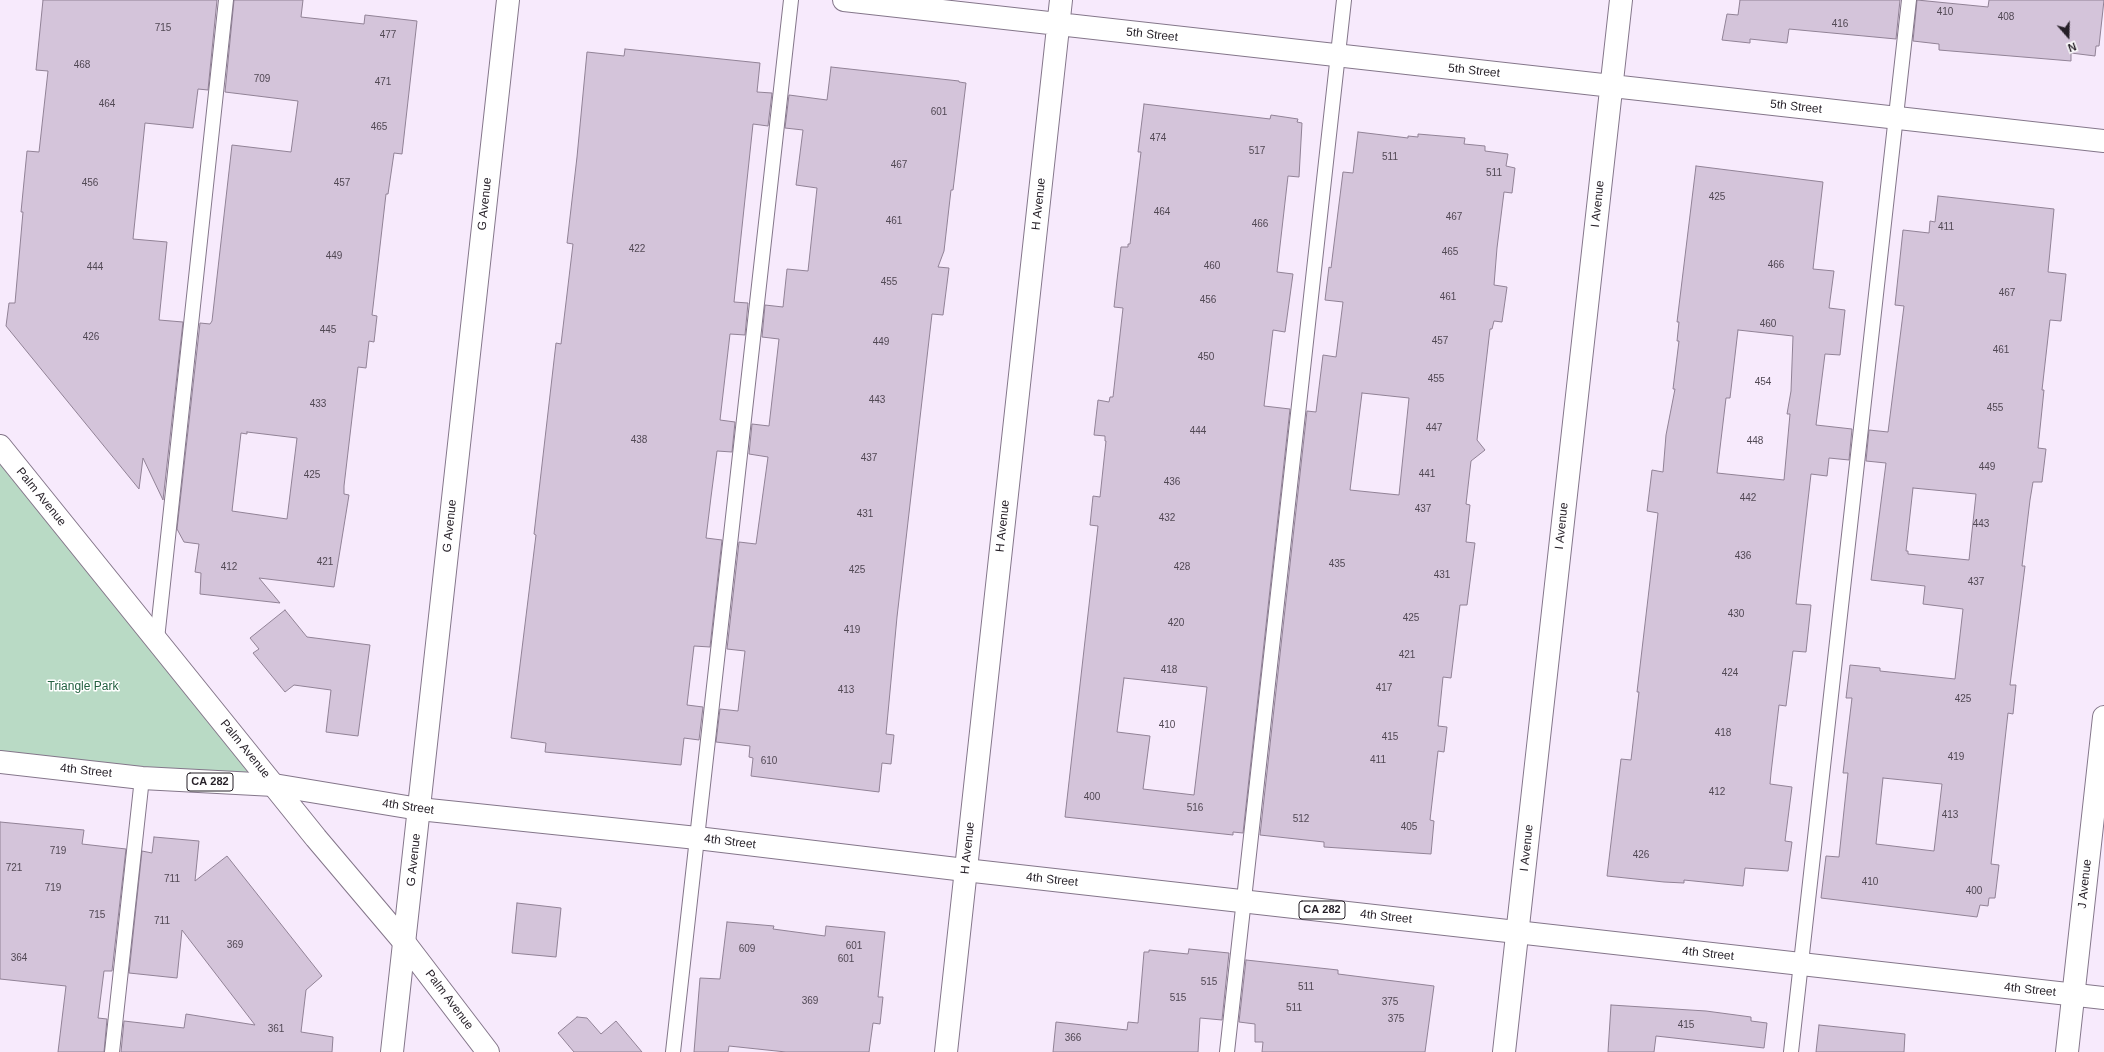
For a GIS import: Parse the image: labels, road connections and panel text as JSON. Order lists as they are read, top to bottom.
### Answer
{
  "streets": {
    "street": [
      "5th Street",
      "G Avenue",
      "H Avenue",
      "I Avenue",
      "Palm Avenue",
      "4th Street",
      "CA 282",
      "J Avenue"
    ]
  },
  "crossings": [
    ["5th Street", "H Avenue"],
    ["5th Street", "I Avenue"],
    ["G Avenue", "Palm Avenue"],
    ["G Avenue", "4th Street"],
    ["H Avenue", "4th Street"],
    ["I Avenue", "4th Street"],
    ["Palm Avenue", "4th Street"],
    ["4th Street", "J Avenue"]
  ],
  "parks": ["Triangle Park"],
  "house_numbers": [
    "410",
    "408",
    "416",
    "715",
    "477",
    "468",
    "709",
    "471",
    "464",
    "601",
    "465",
    "474",
    "517",
    "511",
    "467",
    "511",
    "456",
    "457",
    "425",
    "464",
    "467",
    "461",
    "466",
    "411",
    "422",
    "465",
    "449",
    "466",
    "460",
    "444",
    "455",
    "467",
    "461",
    "456",
    "460",
    "445",
    "426",
    "457",
    "449",
    "461",
    "450",
    "455",
    "454",
    "443",
    "433",
    "455",
    "447",
    "444",
    "438",
    "448",
    "437",
    "449",
    "441",
    "425",
    "436",
    "442",
    "437",
    "431",
    "432",
    "443",
    "436",
    "421",
    "435",
    "412",
    "428",
    "425",
    "431",
    "437",
    "430",
    "425",
    "420",
    "419",
    "421",
    "418",
    "424",
    "417",
    "413",
    "425",
    "410",
    "418",
    "415",
    "419",
    "411",
    "610",
    "412",
    "400",
    "516",
    "413",
    "512",
    "405",
    "719",
    "426",
    "721",
    "711",
    "410",
    "719",
    "400",
    "715",
    "711",
    "369",
    "601",
    "609",
    "364",
    "601",
    "515",
    "511",
    "515",
    "369",
    "375",
    "511",
    "375",
    "415",
    "361",
    "366"
  ],
  "north": "bottom"
}
